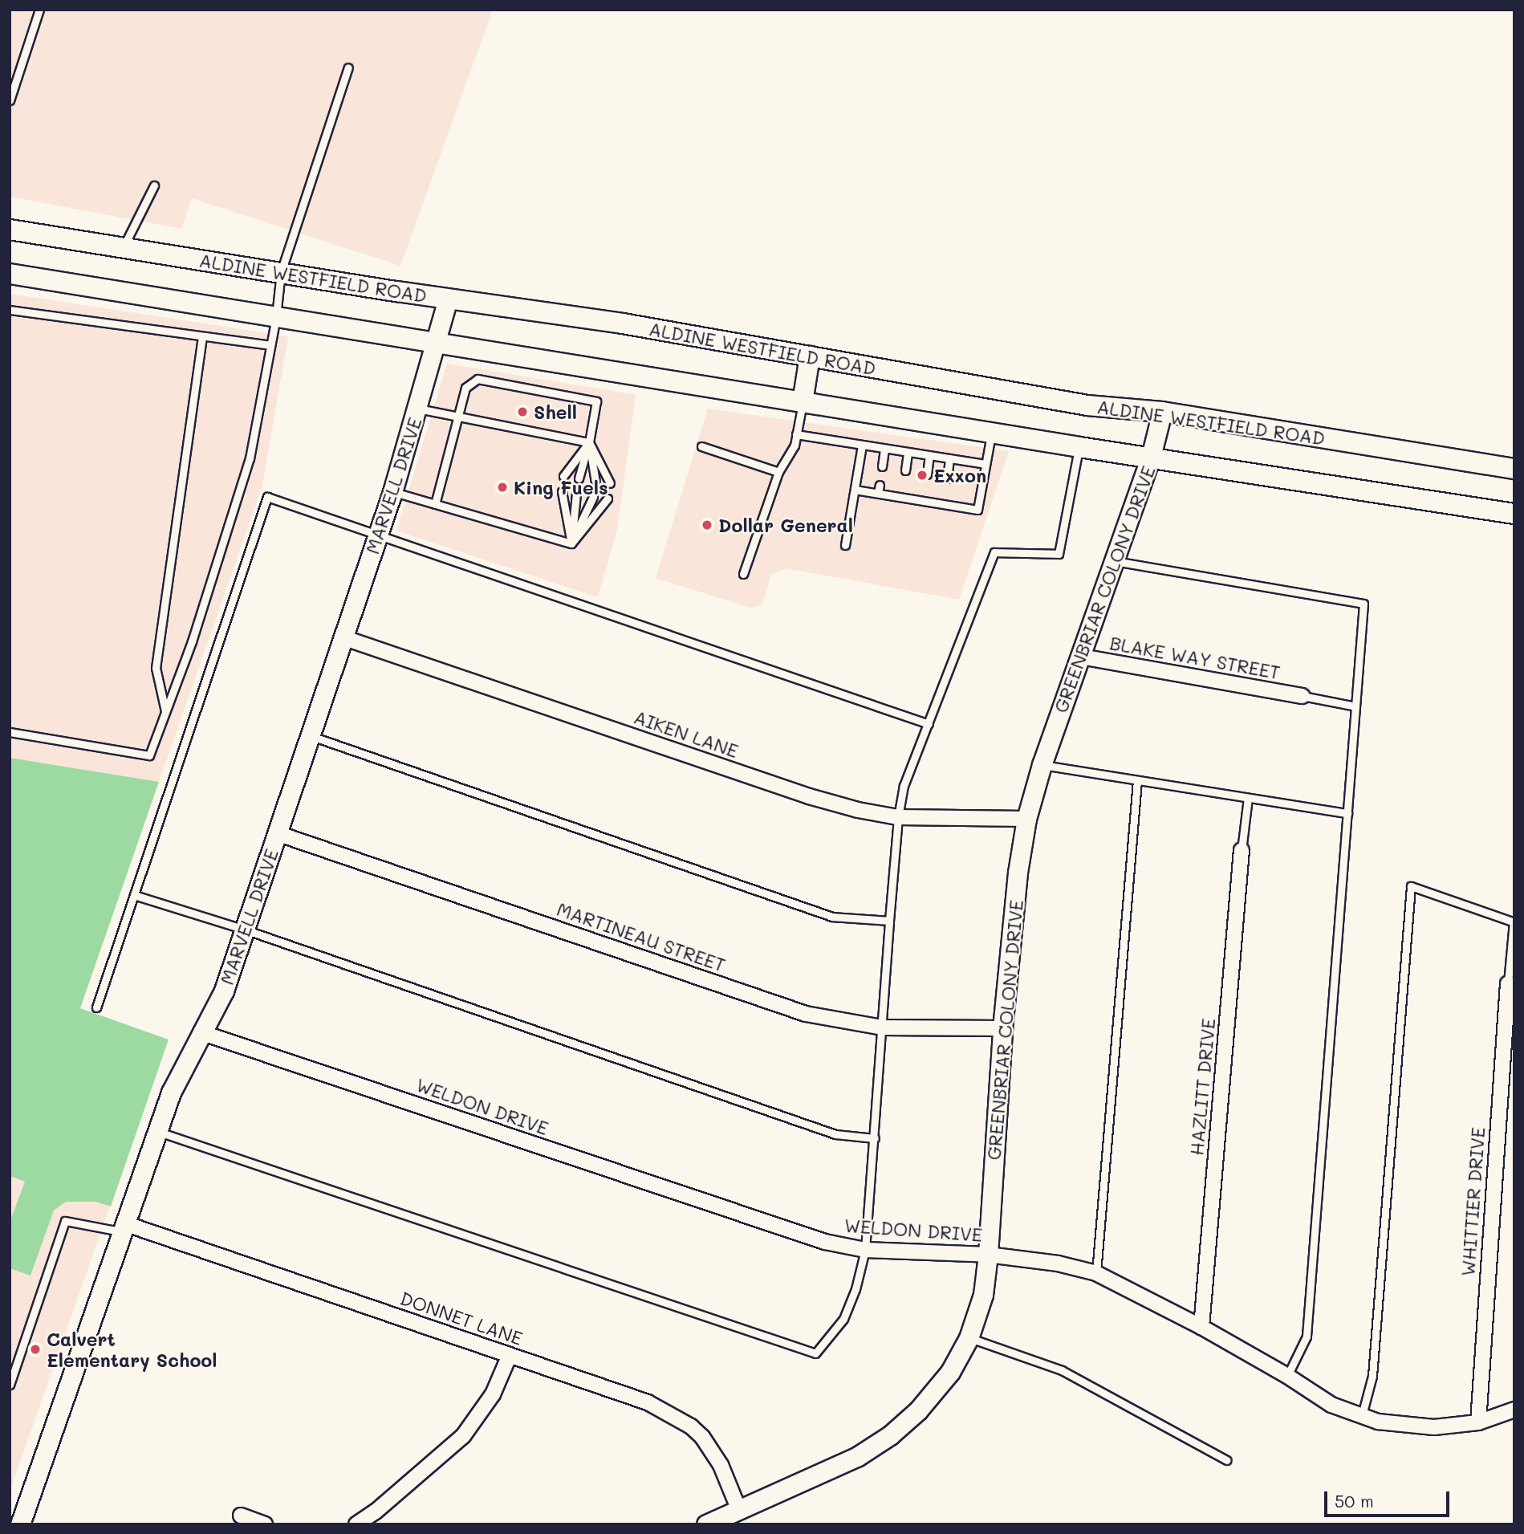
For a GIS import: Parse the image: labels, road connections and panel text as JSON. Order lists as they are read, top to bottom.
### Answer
{
  "streets": {
    "main road": ["ALDINE WESTFIELD ROAD"],
    "street": [
      "MARVELL DRIVE",
      "GREENBRIAR COLONY DRIVE",
      "BLAKE WAY STREET",
      "AIKEN LANE",
      "MARTINEAU STREET",
      "HAZLITT DRIVE",
      "WELDON DRIVE",
      "WHITTIER DRIVE",
      "DONNET LANE"
    ]
  },
  "crossings": [
    ["ALDINE WESTFIELD ROAD", "MARVELL DRIVE"],
    ["ALDINE WESTFIELD ROAD", "GREENBRIAR COLONY DRIVE"],
    ["MARVELL DRIVE", "AIKEN LANE"],
    ["MARVELL DRIVE", "MARTINEAU STREET"],
    ["MARVELL DRIVE", "WELDON DRIVE"],
    ["MARVELL DRIVE", "DONNET LANE"],
    ["GREENBRIAR COLONY DRIVE", "BLAKE WAY STREET"],
    ["GREENBRIAR COLONY DRIVE", "AIKEN LANE"],
    ["GREENBRIAR COLONY DRIVE", "MARTINEAU STREET"],
    ["GREENBRIAR COLONY DRIVE", "WELDON DRIVE"],
    ["GREENBRIAR COLONY DRIVE", "DONNET LANE"],
    ["HAZLITT DRIVE", "WELDON DRIVE"],
    ["WELDON DRIVE", "WHITTIER DRIVE"]
  ],
  "places": [
    "Shell",
    "Exxon",
    "King Fuels",
    "Dollar General",
    "Calvert Elementary School"
  ],
  "scale_bar": "50 m"
}
